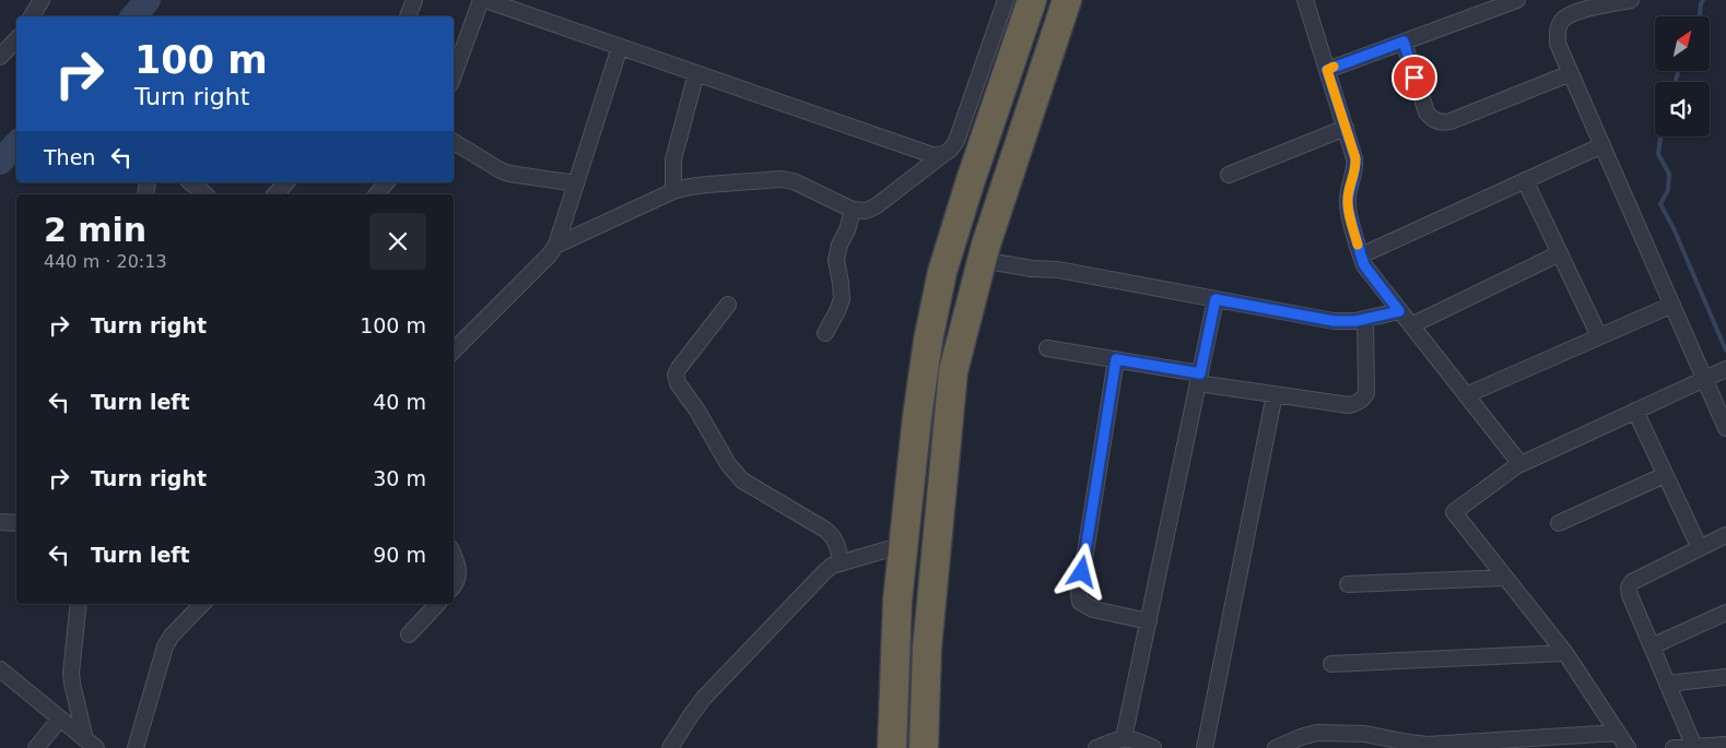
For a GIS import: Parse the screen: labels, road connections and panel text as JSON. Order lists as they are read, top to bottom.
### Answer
{
  "north": "top right",
  "page": {
    "turn": ["100 m", "Turn right"],
    "then": "Then",
    "heading": ["2 min", "440 m · 20:13"],
    "list": [
      {
        "name": "Turn right",
        "value": "100 m"
      },
      {
        "name": "Turn left",
        "value": "40 m"
      },
      {
        "name": "Turn right",
        "value": "30 m"
      },
      {
        "name": "Turn left",
        "value": "90 m"
      }
    ]
  }
}
